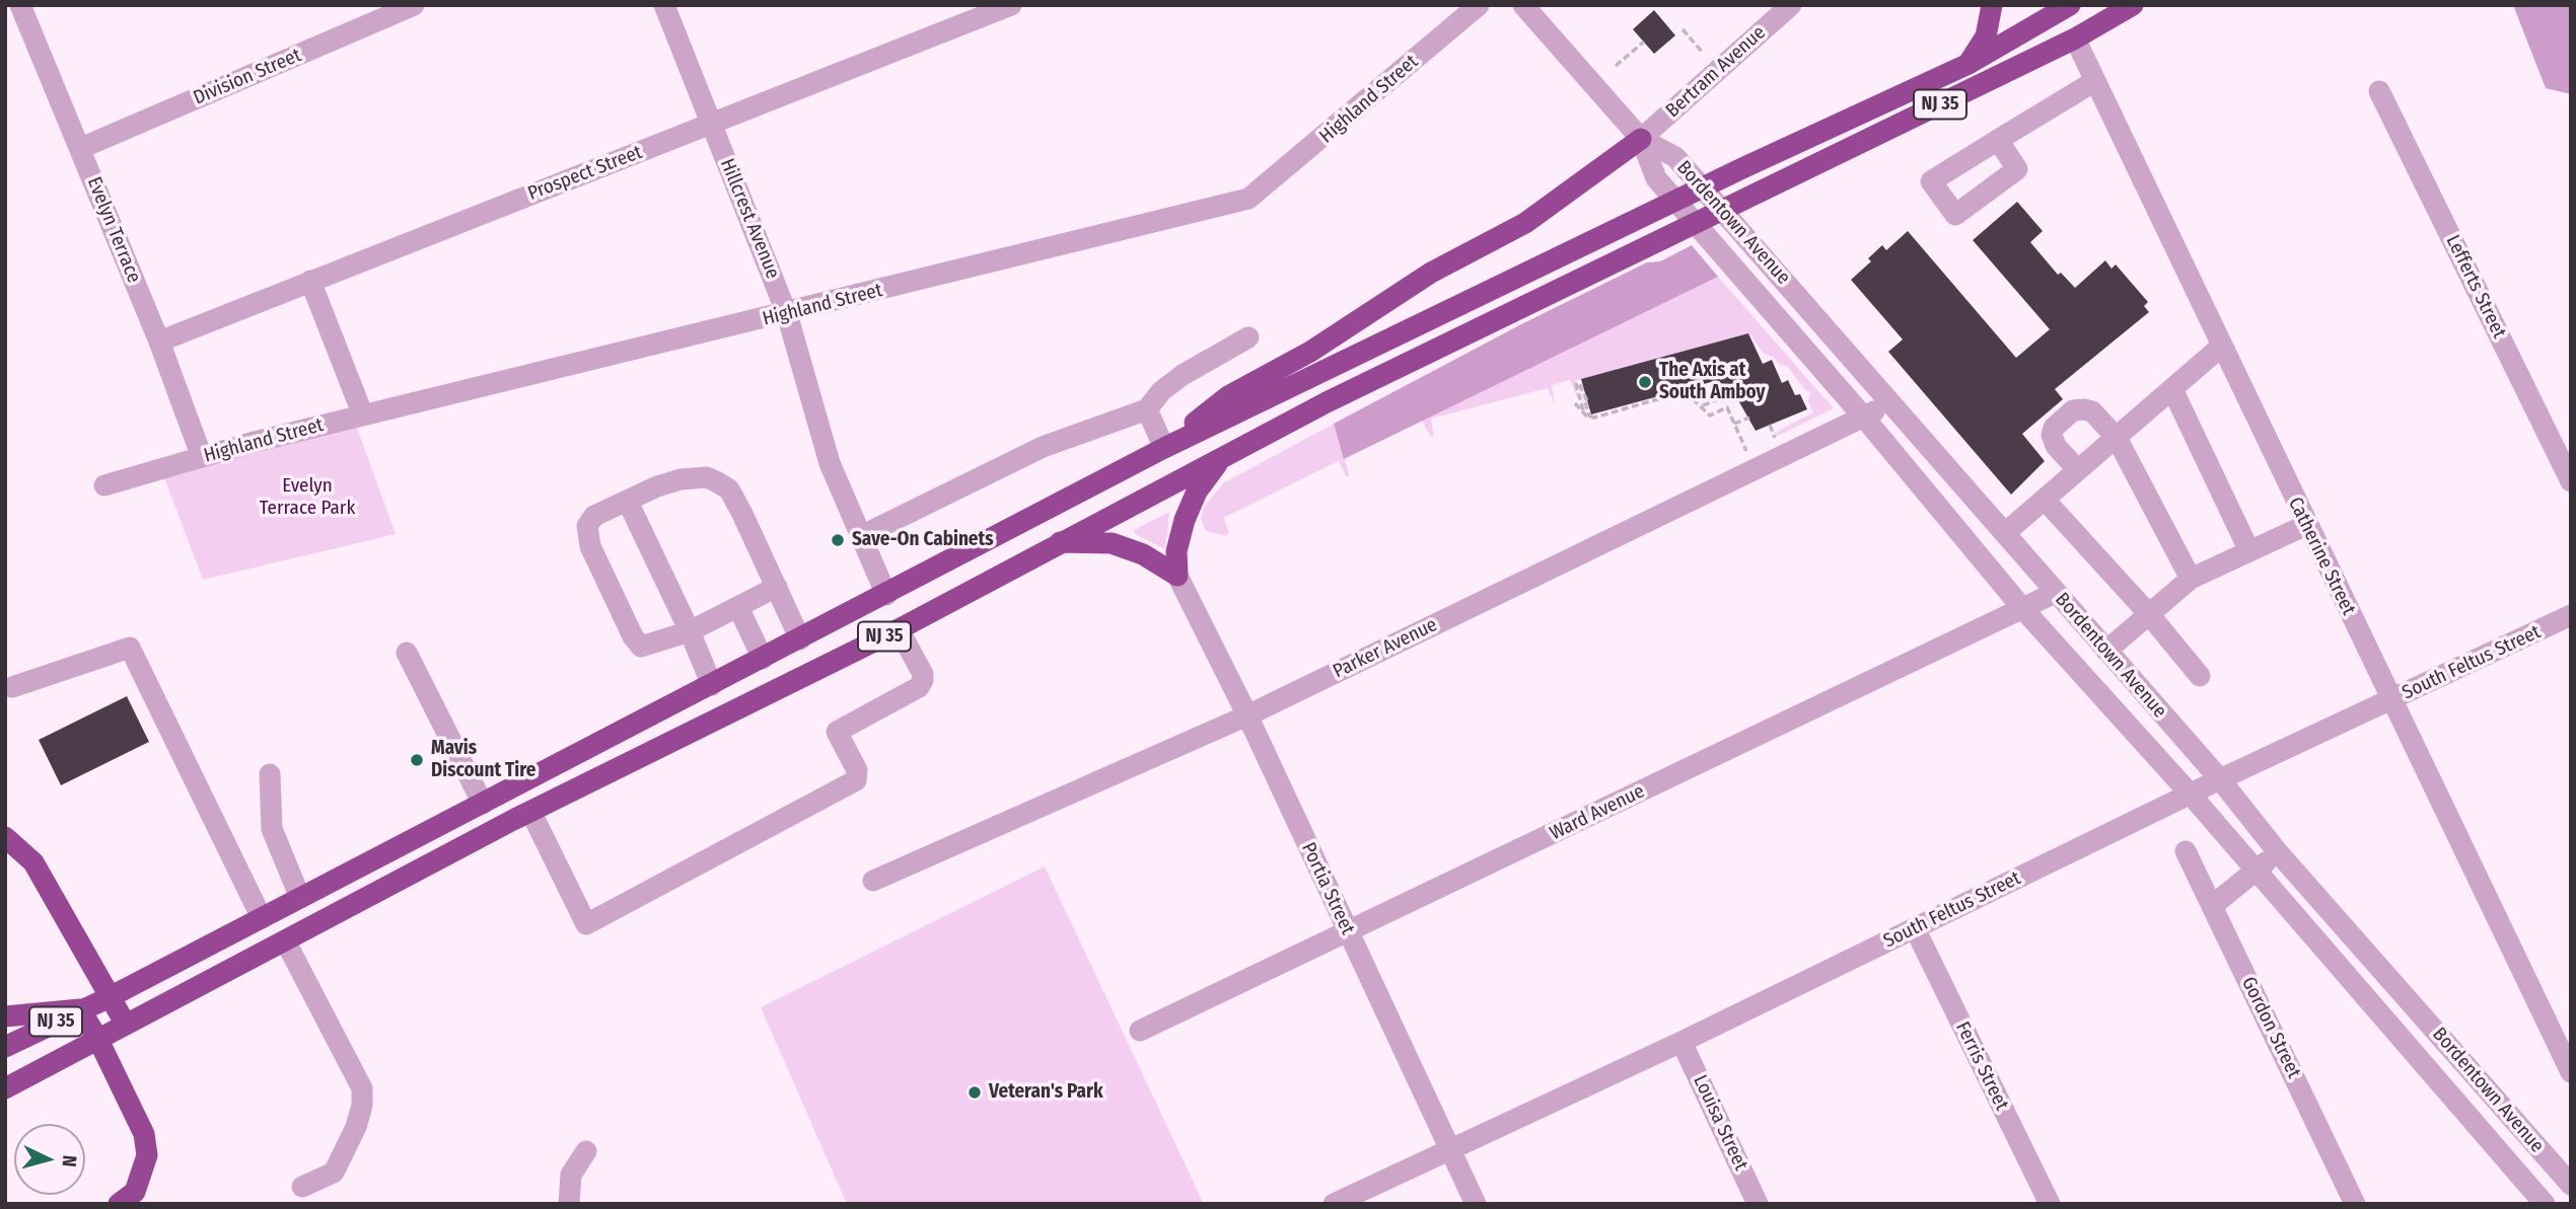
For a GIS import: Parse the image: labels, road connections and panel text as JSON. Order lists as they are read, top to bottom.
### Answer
{
  "streets": {
    "highway": ["NJ 35"],
    "street": [
      "Bertram Avenue",
      "Division Street",
      "Highland Street",
      "Prospect Street",
      "Hillcrest Avenue",
      "Bordentown Avenue",
      "Evelyn Terrace",
      "Lefferts Street",
      "Catherine Street",
      "Parker Avenue",
      "South Feltus Street",
      "Ward Avenue",
      "Portia Street",
      "Gordon Street",
      "Ferris Street",
      "Louisa Street"
    ]
  },
  "crossings": [
    ["Bertram Avenue", "Bordentown Avenue"],
    ["Division Street", "Evelyn Terrace"],
    ["Highland Street", "Hillcrest Avenue"],
    ["Highland Street", "Evelyn Terrace"],
    ["NJ 35", "Hillcrest Avenue"],
    ["NJ 35", "Catherine Street"],
    ["Prospect Street", "Hillcrest Avenue"],
    ["Prospect Street", "Evelyn Terrace"],
    ["Bordentown Avenue", "Parker Avenue"],
    ["Bordentown Avenue", "South Feltus Street"],
    ["Bordentown Avenue", "Ward Avenue"],
    ["Catherine Street", "South Feltus Street"],
    ["Parker Avenue", "Portia Street"],
    ["South Feltus Street", "Portia Street"],
    ["South Feltus Street", "Ferris Street"],
    ["South Feltus Street", "Louisa Street"],
    ["Ward Avenue", "Portia Street"]
  ],
  "parks": ["Evelyn Terrace Park"],
  "places": [
    "The Axis at South Amboy",
    "Save-On Cabinets",
    "Mavis Discount Tire",
    "Veteran's Park"
  ],
  "north": "right"
}
